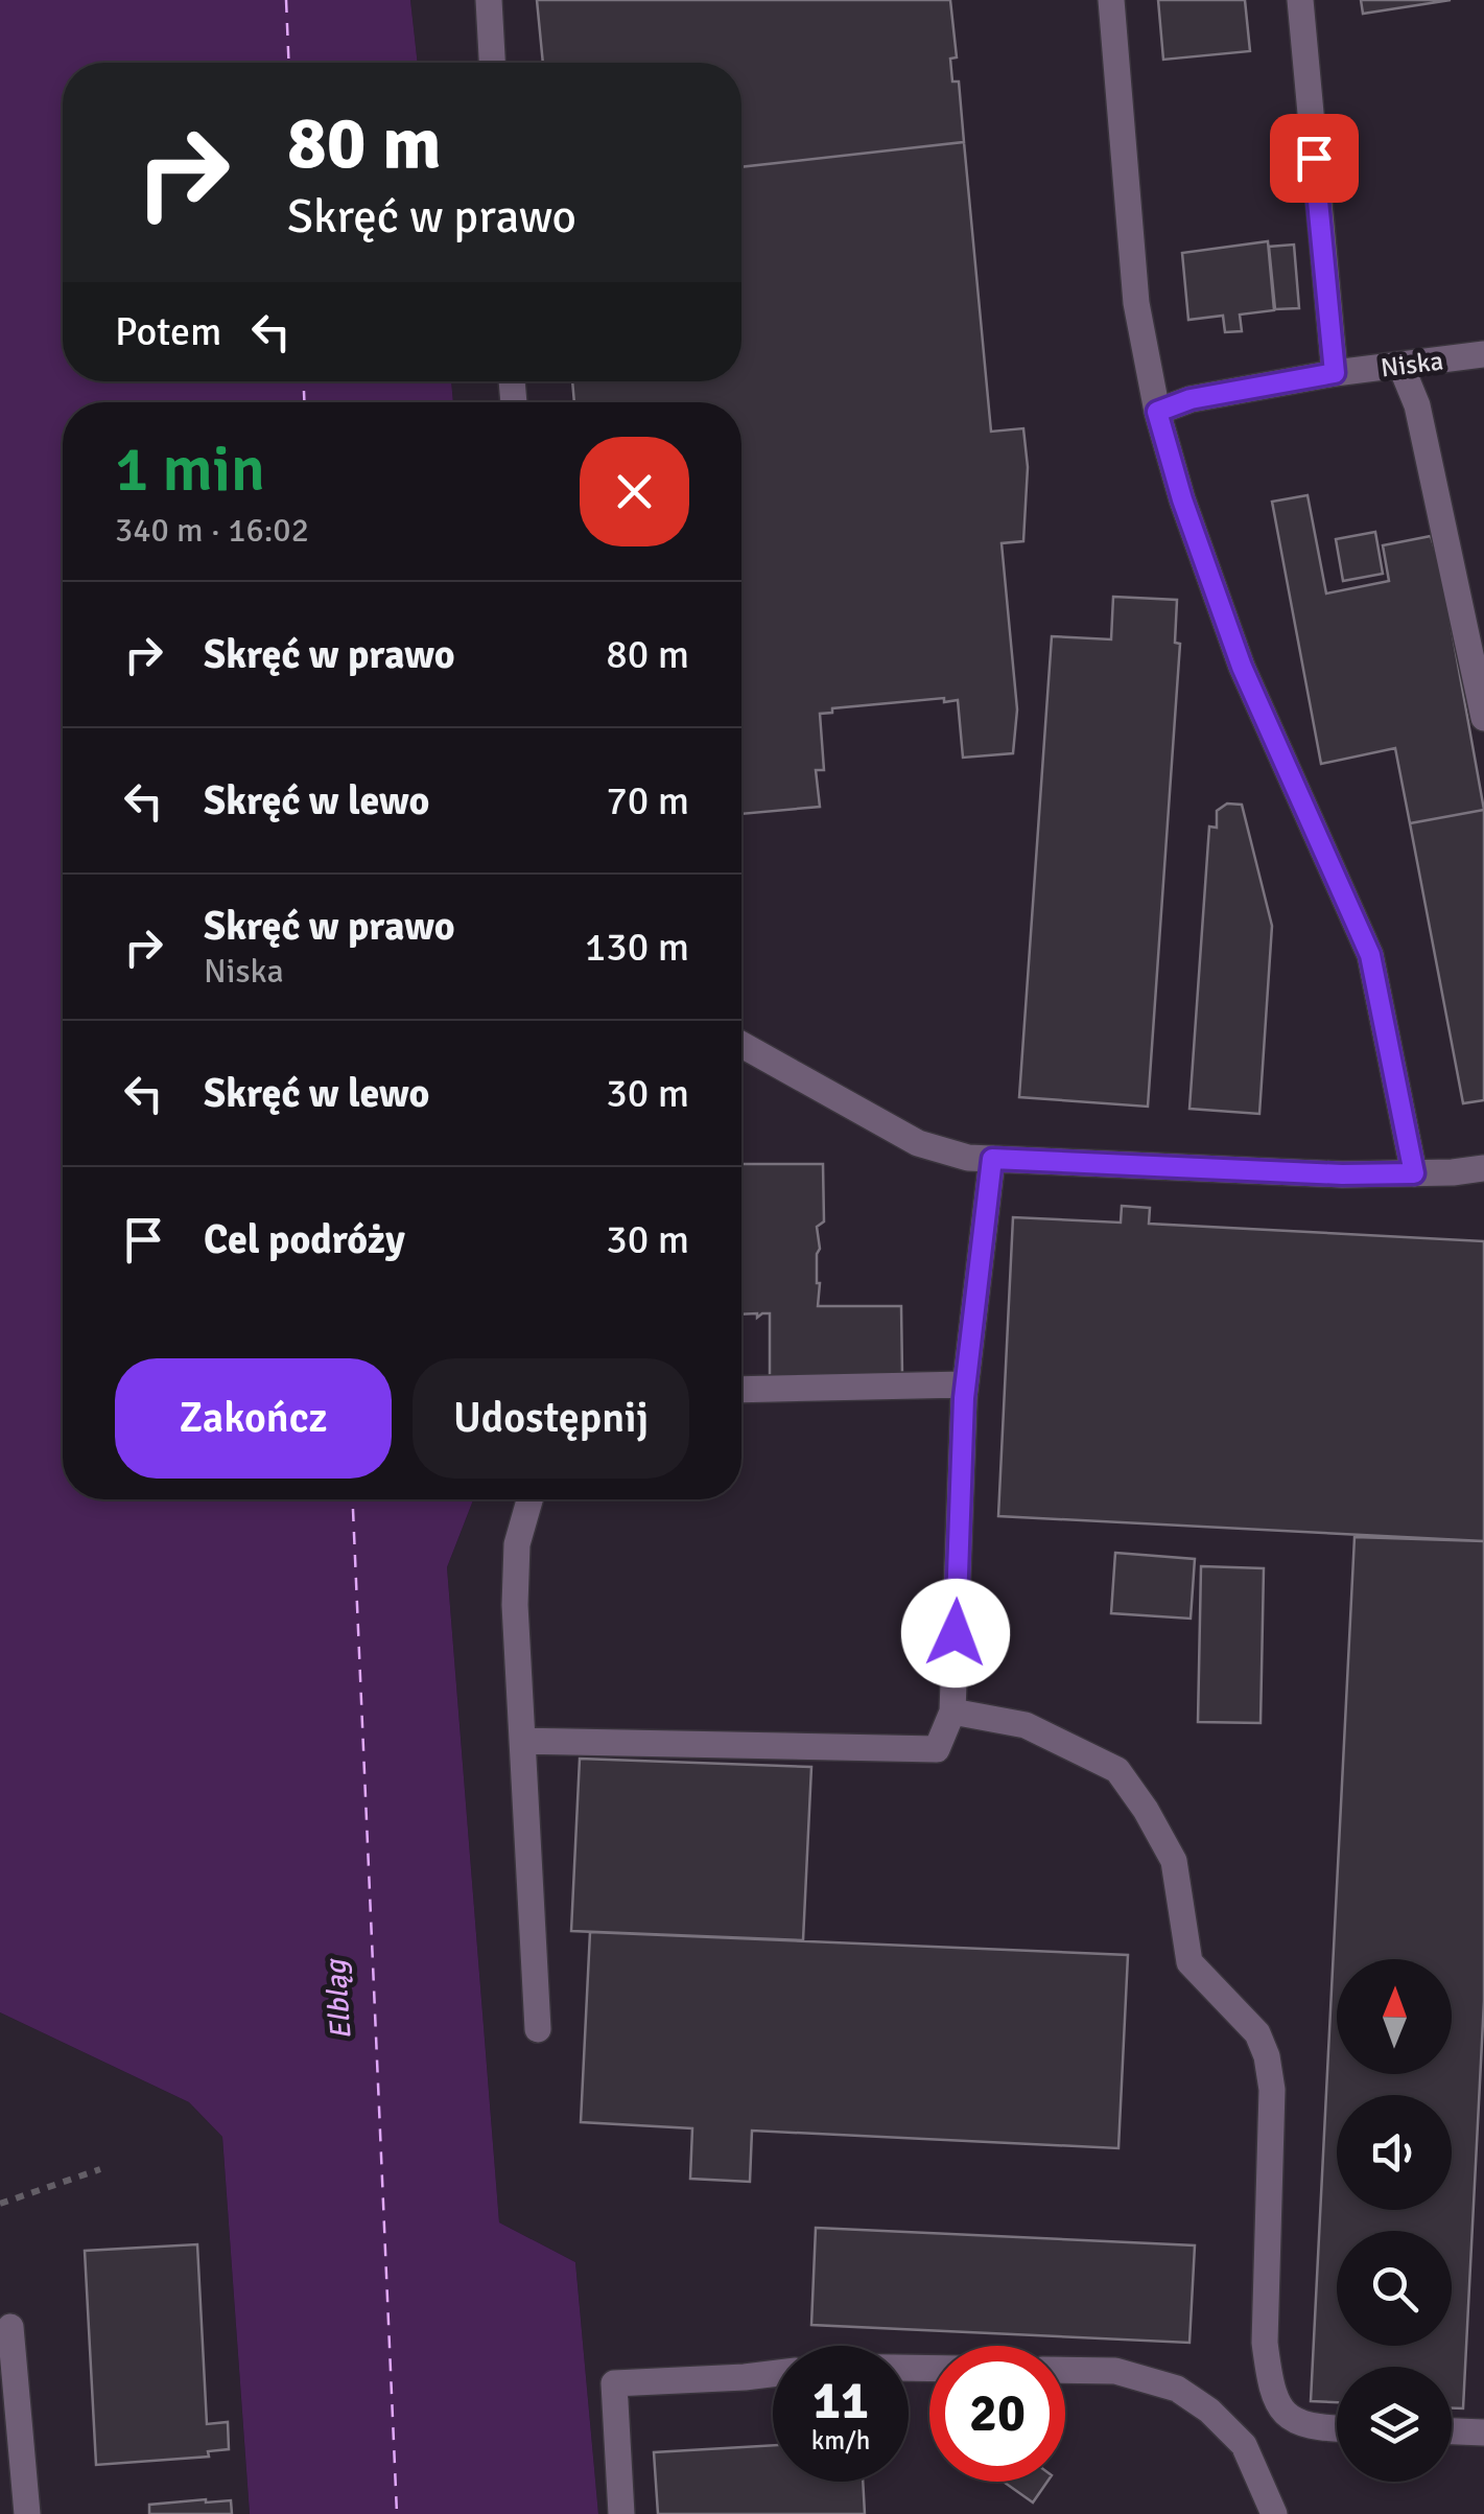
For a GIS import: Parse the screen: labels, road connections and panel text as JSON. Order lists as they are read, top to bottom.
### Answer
{
  "streets": {
    "street": ["Niska"]
  },
  "water": ["Elbląg"],
  "north": "top",
  "page": {
    "turn": ["80 m", "Skręć w prawo"],
    "then": "Potem",
    "heading": ["1 min", "340 m · 16:02"],
    "list": [
      {
        "name": "Skręć w prawo",
        "value": "80 m"
      },
      {
        "name": "Skręć w lewo",
        "value": "70 m"
      },
      {
        "name": "Skręć w prawo",
        "note": "Niska",
        "value": "130 m"
      },
      {
        "name": "Skręć w lewo",
        "value": "30 m"
      },
      {
        "name": "Cel podróży",
        "value": "30 m"
      }
    ],
    "buttons": ["Zakończ", "Udostępnij"],
    "speed": "11 km/h",
    "limit": "20"
  }
}
